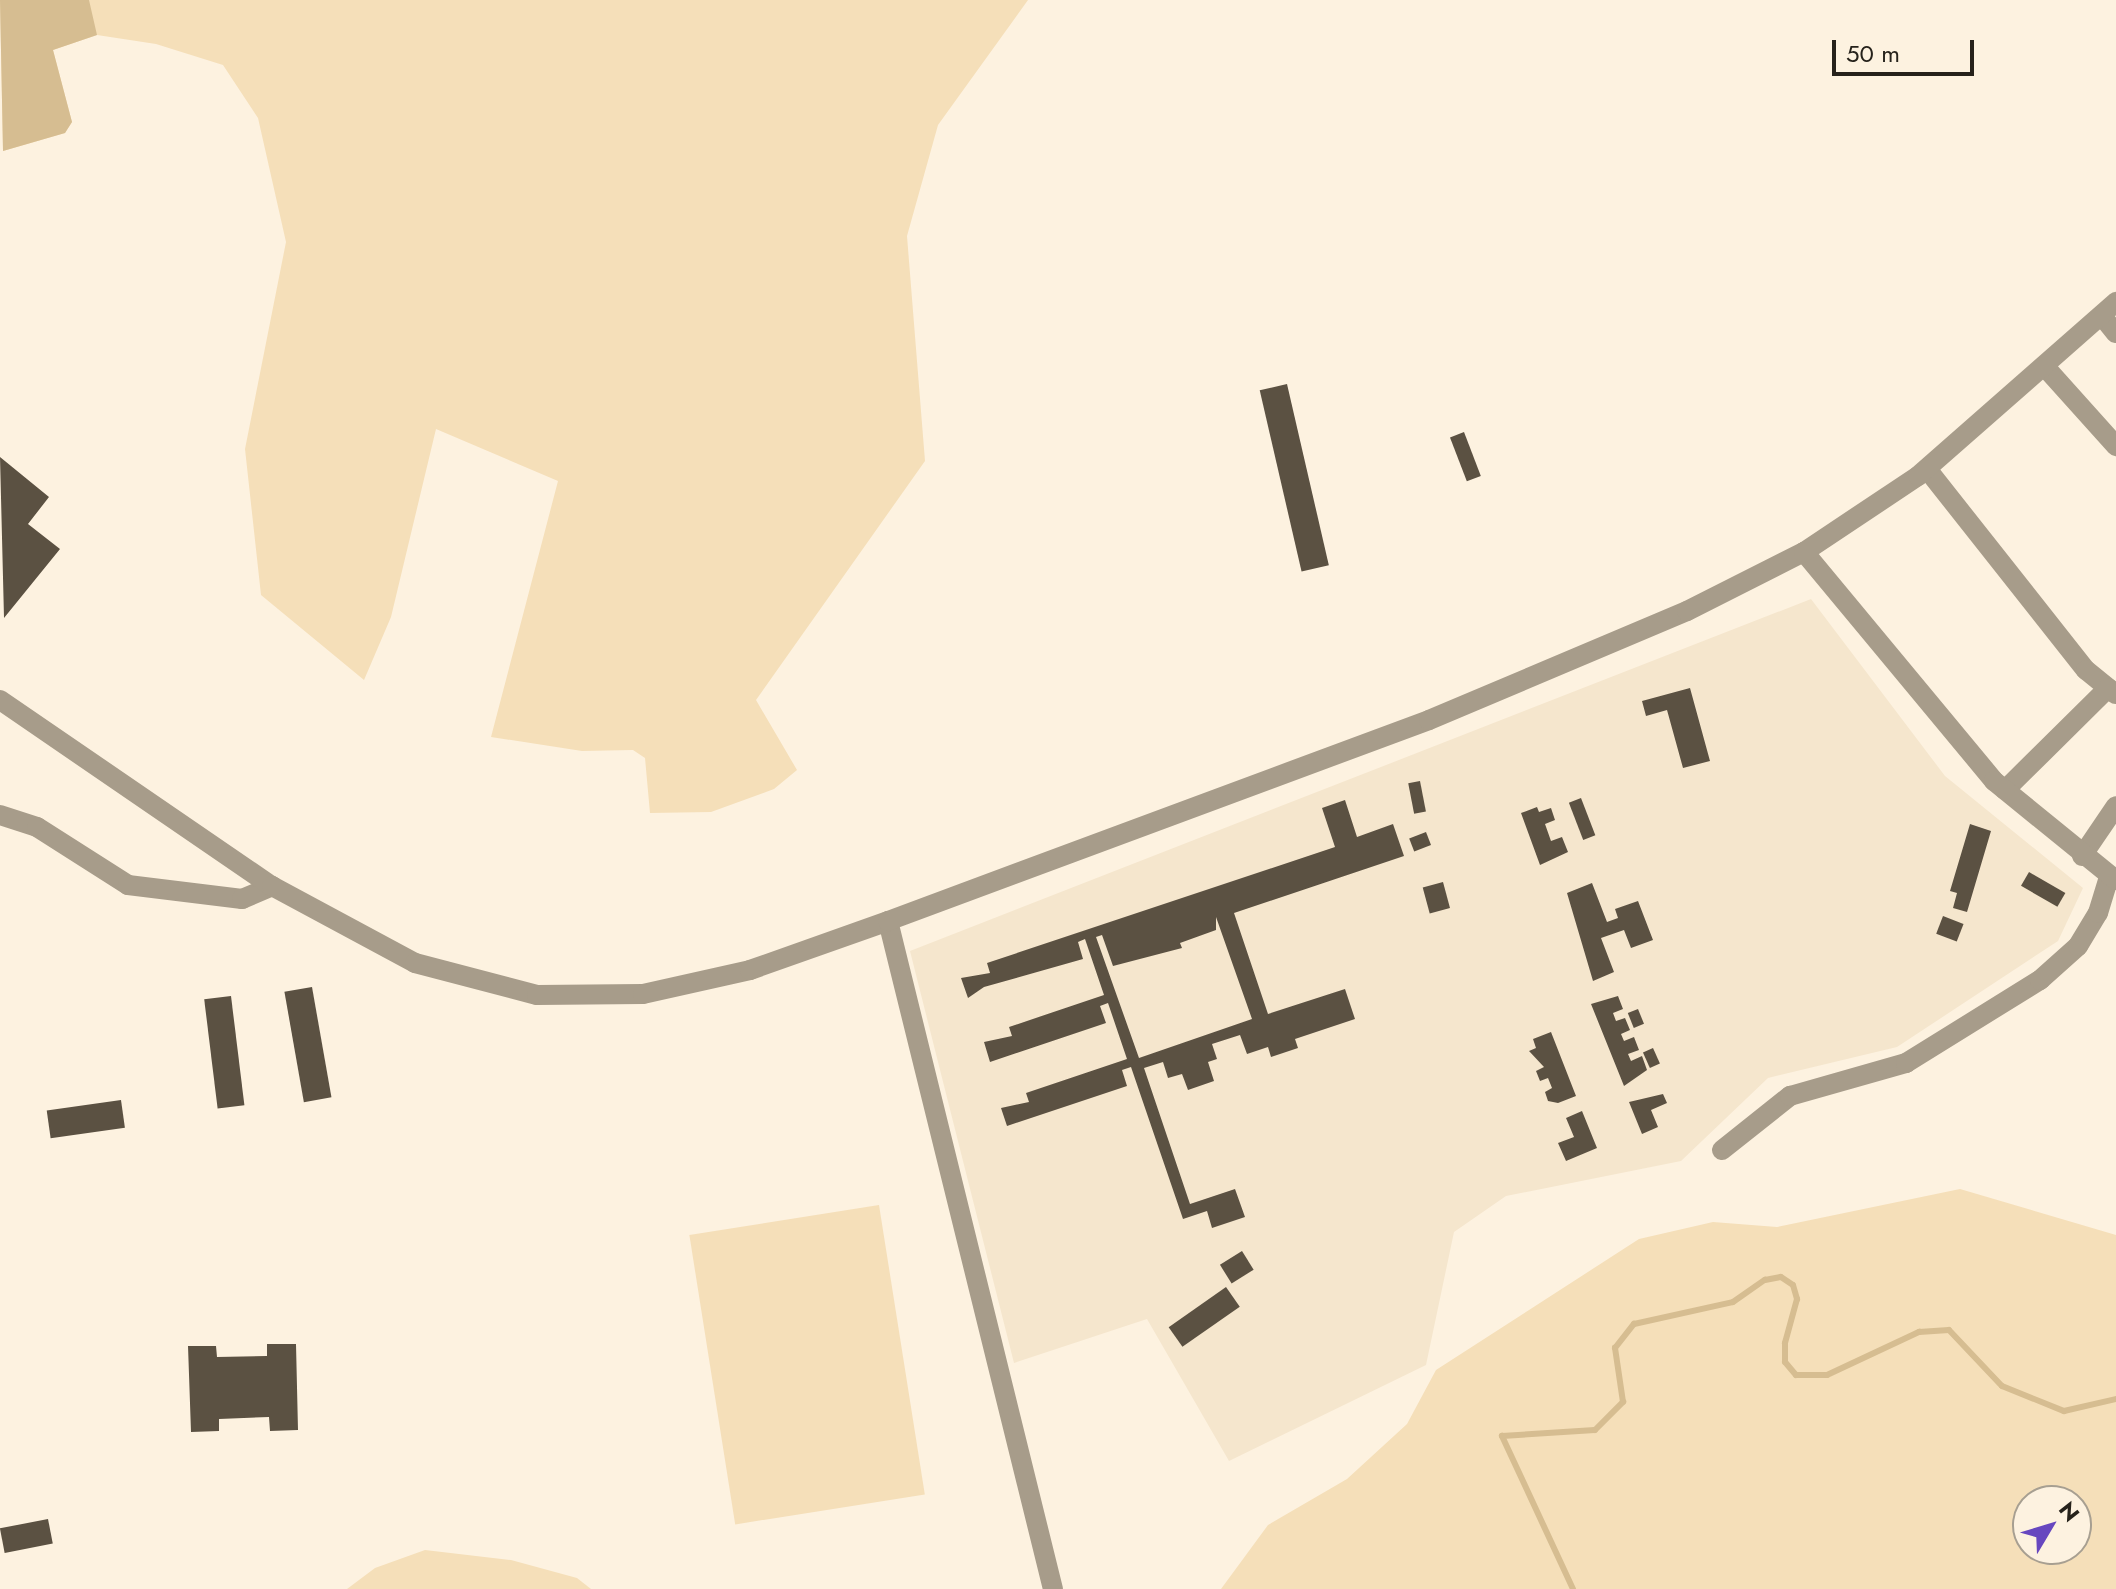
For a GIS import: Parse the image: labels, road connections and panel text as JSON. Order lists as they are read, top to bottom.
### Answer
{
  "scale_bar": "50 m",
  "north": "top right"
}
